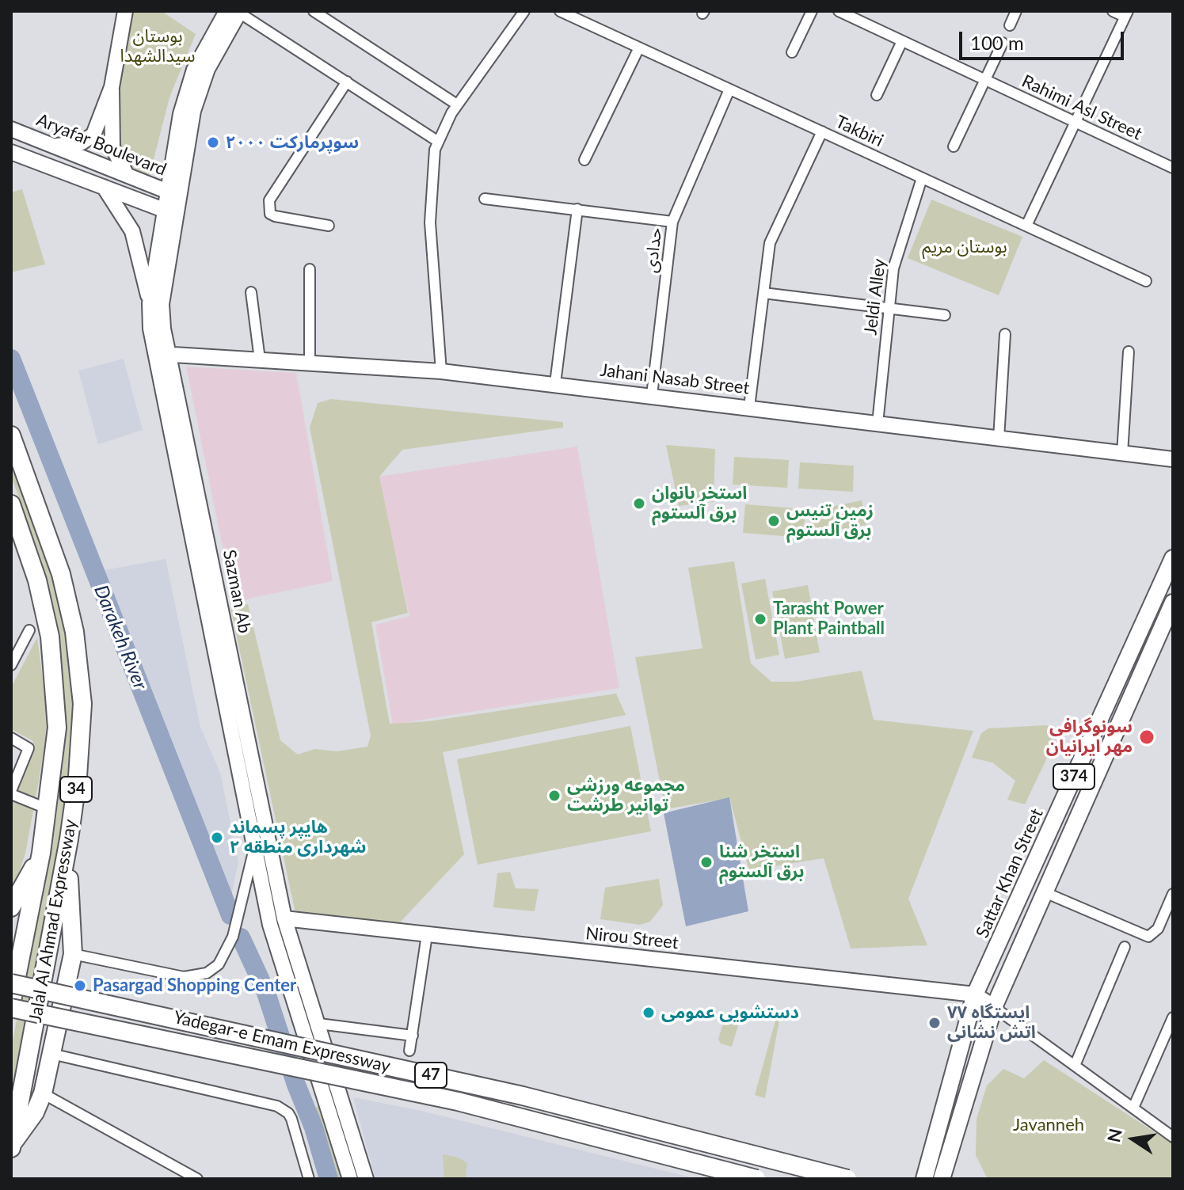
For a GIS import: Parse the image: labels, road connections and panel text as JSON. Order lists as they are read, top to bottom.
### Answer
{
  "streets": {
    "highway": [
      "34",
      "Jalal Al Ahmad Expressway",
      "Yadegar-e Emam Expressway",
      "47"
    ],
    "main road": [
      "Aryafar Boulevard",
      "Jahani Nasab Street",
      "Sazman Ab",
      "374",
      "Sattar Khan Street",
      "Nirou Street"
    ],
    "street": [
      "Rahimi Asl Street",
      "Takbiri",
      "حدادی",
      "Jeldi Alley"
    ]
  },
  "crossings": [
    ["Takbiri", "Jeldi Alley"],
    ["Aryafar Boulevard", "Sazman Ab"],
    ["حدادی", "Jahani Nasab Street"],
    ["Jeldi Alley", "Jahani Nasab Street"],
    ["Jahani Nasab Street", "Sazman Ab"],
    ["Sazman Ab", "Nirou Street"],
    ["Sattar Khan Street", "Nirou Street"],
    ["Jalal Al Ahmad Expressway", "Yadegar-e Emam Expressway"]
  ],
  "water": ["Darakeh River"],
  "parks": ["بوستان سیدالشهدا", "بوستان مریم", "Javanneh"],
  "places": [
    "سوپرمارکت ۲۰۰۰",
    "استخر بانوان برق آلستوم",
    "زمین تنیس برق آلستوم",
    "Tarasht Power Plant Paintball",
    "سونوگرافی مهر ایرانیان",
    "مجموعه ورزشی توانیر طرشت",
    "هایپر پسماند شهرداری منطقه ۲",
    "استخر شنا برق آلستوم",
    "Pasargad Shopping Center",
    "دستشویی عمومی",
    "ایستگاه ۷۷ اتش نشانی"
  ],
  "scale_bar": "100 m",
  "north": "left"
}
